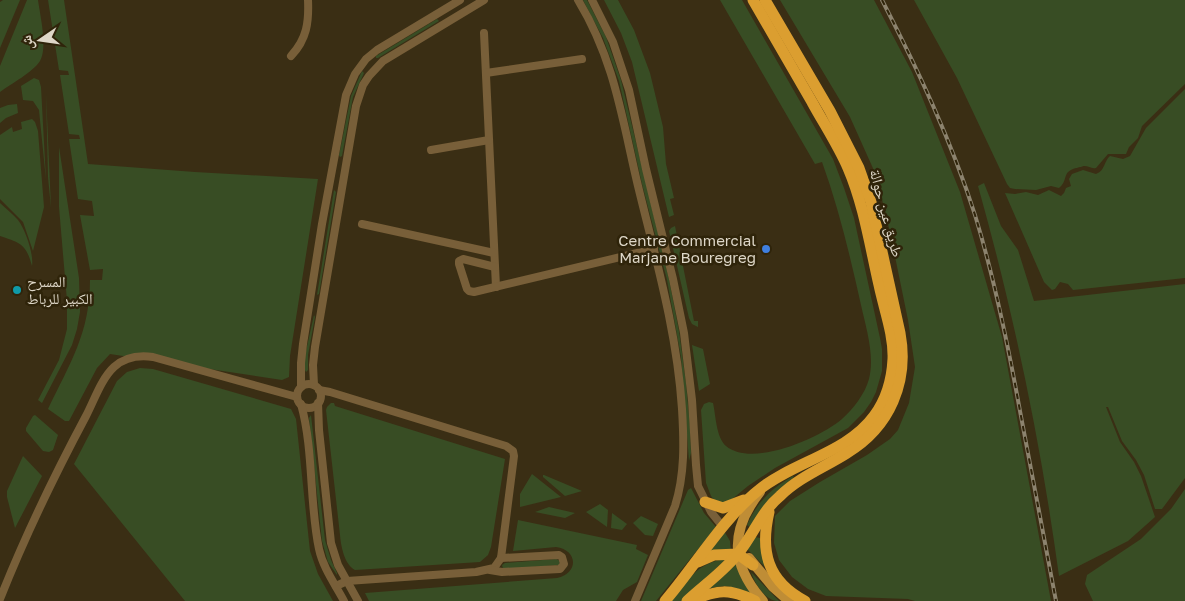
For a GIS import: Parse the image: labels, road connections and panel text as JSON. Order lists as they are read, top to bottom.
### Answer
{
  "streets": {
    "highway": ["طريق عين حوالة"]
  },
  "places": ["Centre Commercial Marjane Bouregreg", "المسرح الكبير للرباط"],
  "north": "left"
}
